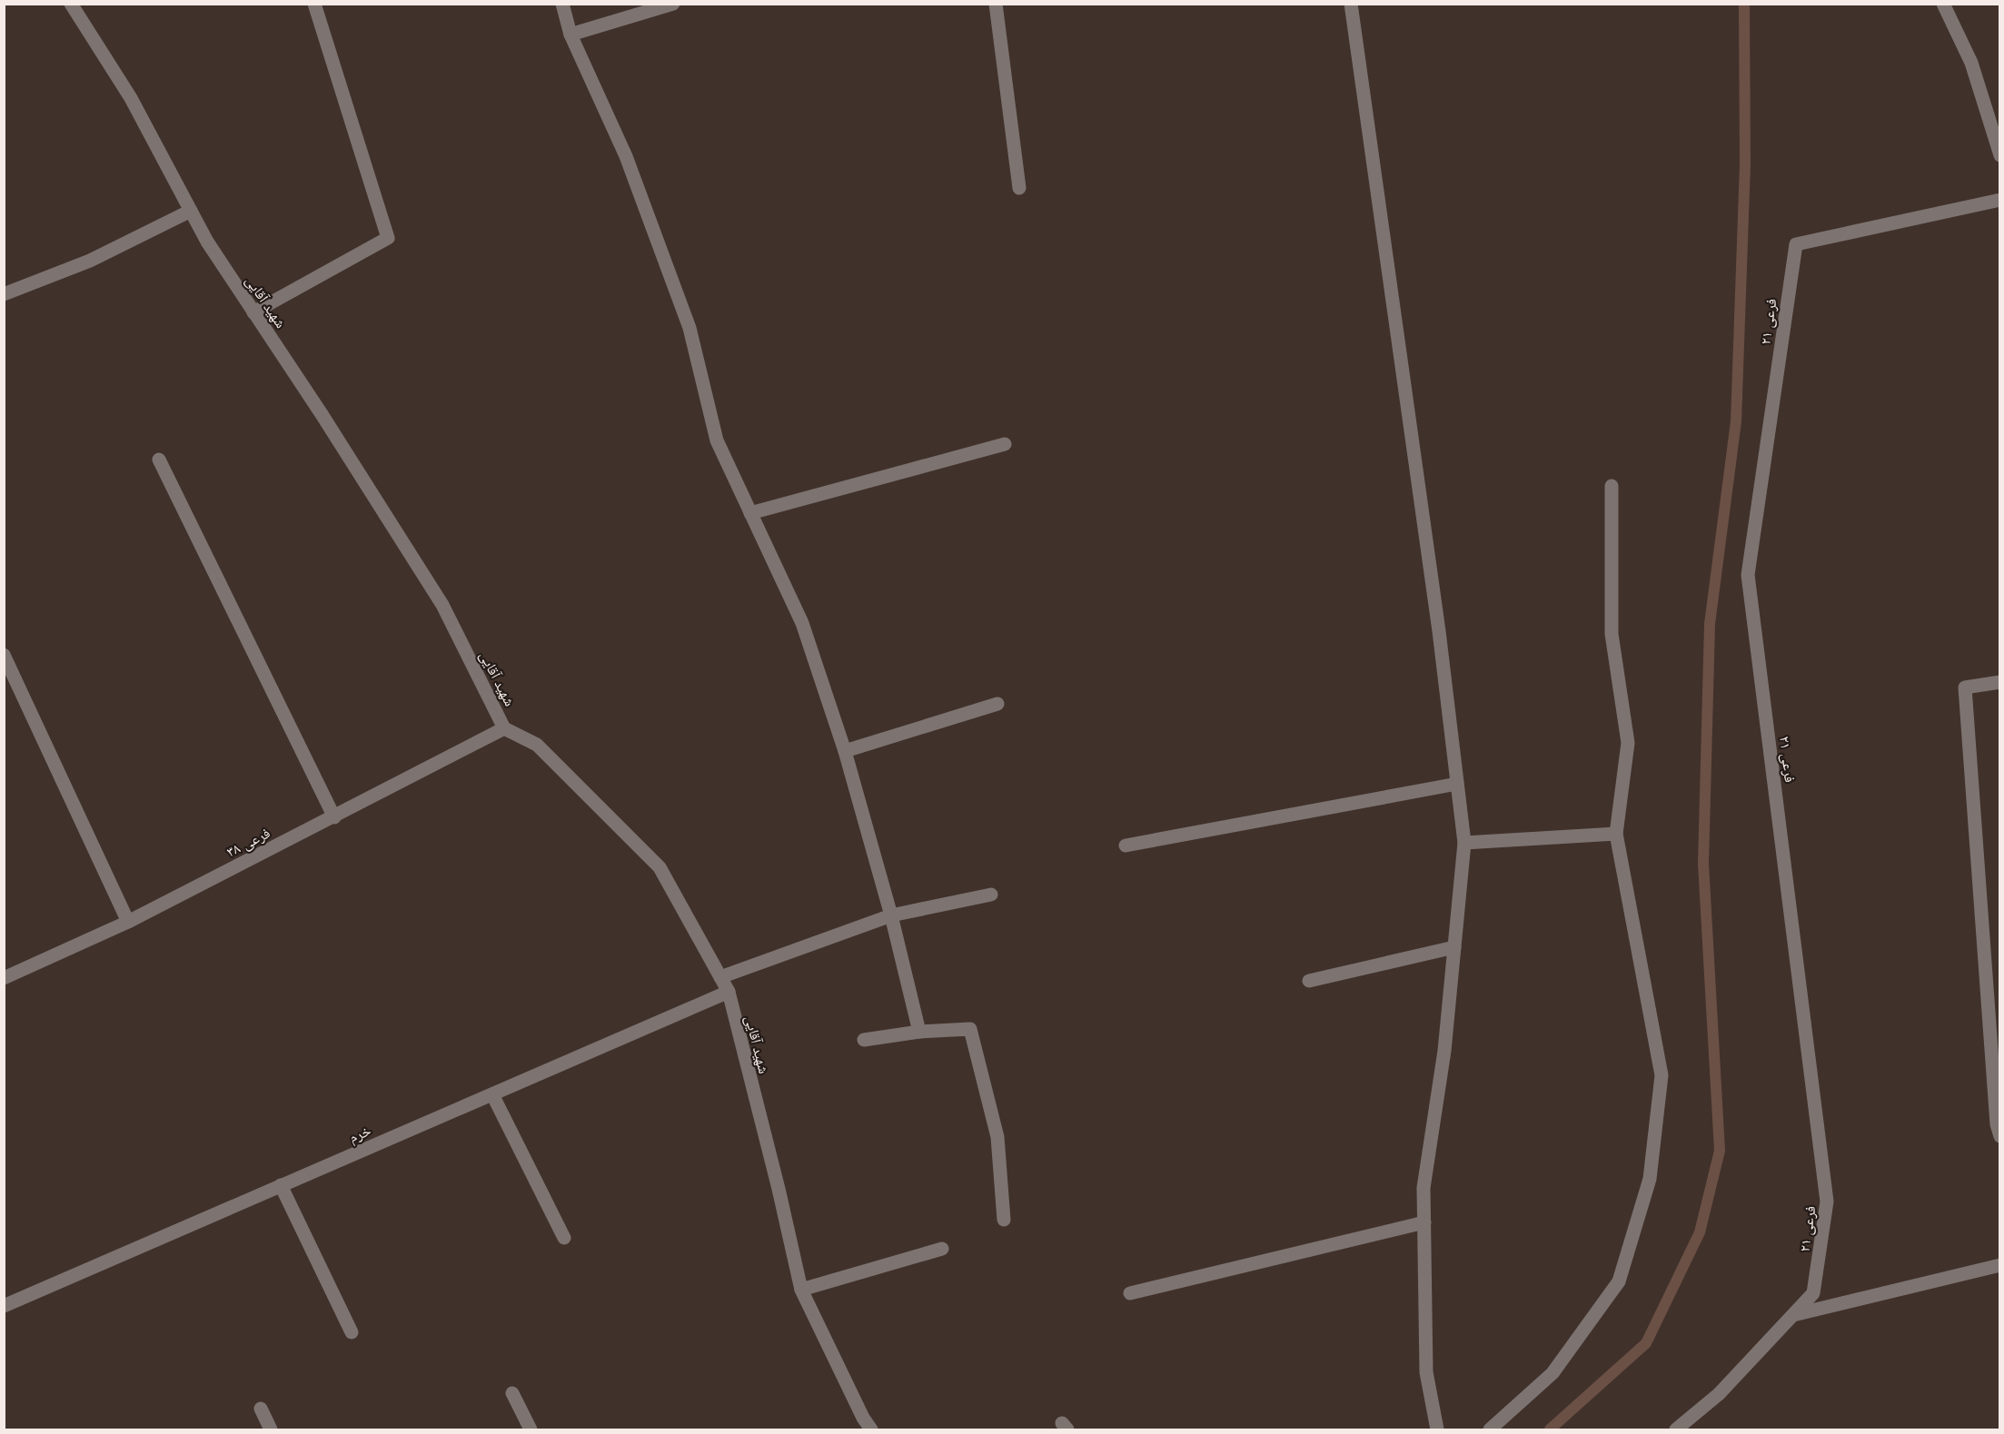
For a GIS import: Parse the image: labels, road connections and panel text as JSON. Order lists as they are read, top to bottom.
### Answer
{
  "streets": {
    "street": [
      "شهید آقایی",
      "فرعی ۲۱",
      "فرعی ۳۸",
      "خرم"
    ]
  },
  "crossings": [
    ["شهید آقایی", "فرعی ۳۸"],
    ["شهید آقایی", "خرم"]
  ]
}
